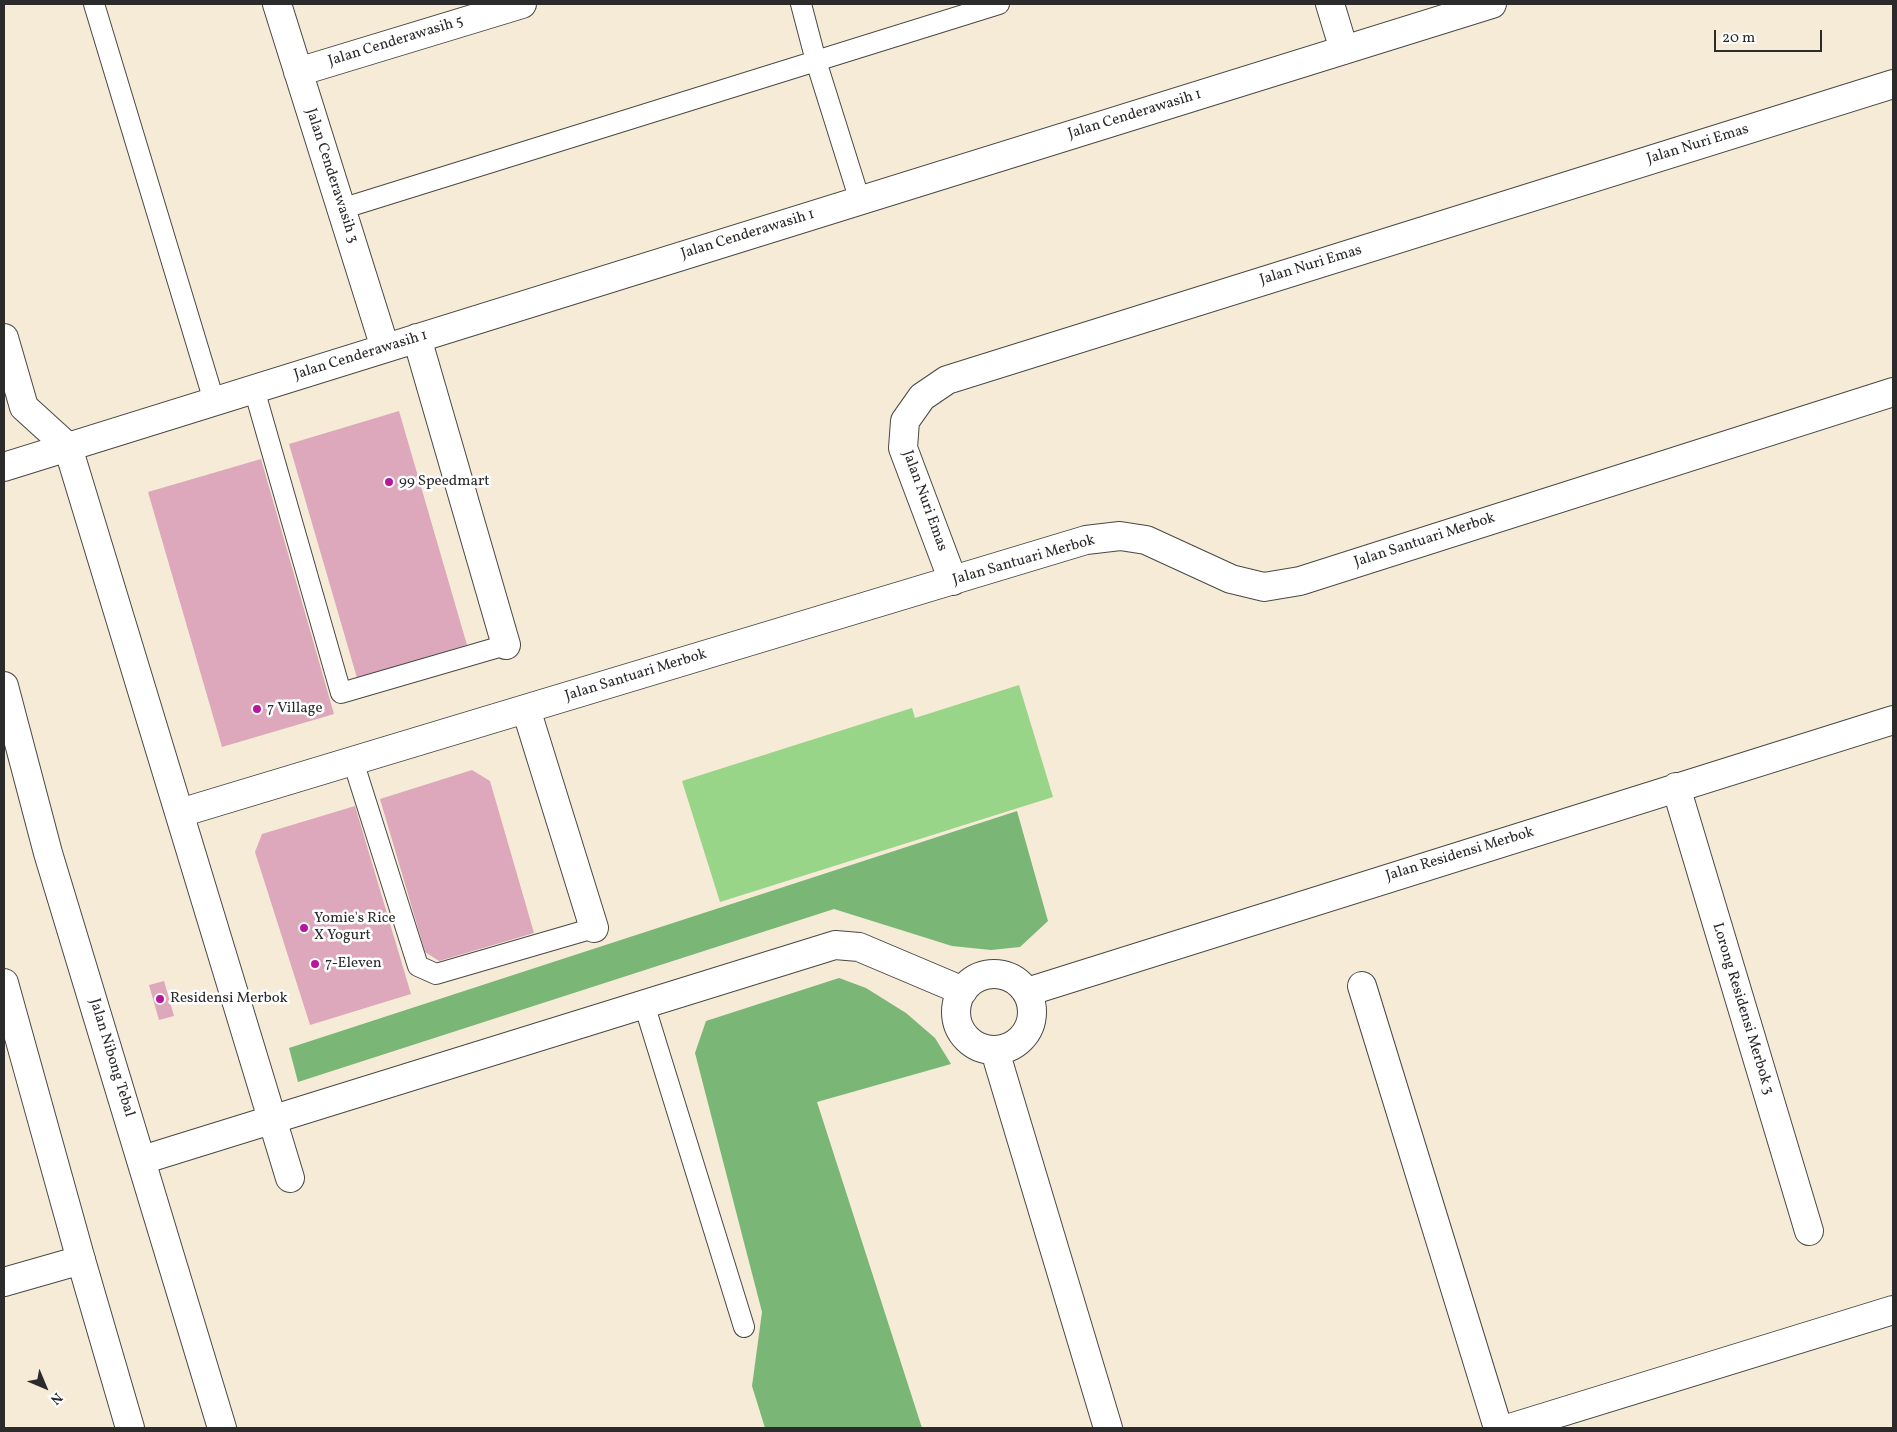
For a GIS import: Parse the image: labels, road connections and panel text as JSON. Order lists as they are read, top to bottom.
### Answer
{
  "streets": {
    "main road": [
      "Jalan Cenderawasih 5",
      "Jalan Cenderawasih 1",
      "Jalan Nuri Emas",
      "Jalan Cenderawasih 3",
      "Jalan Santuari Merbok",
      "Jalan Residensi Merbok",
      "Lorong Residensi Merbok 3",
      "Jalan Nibong Tebal"
    ]
  },
  "crossings": [
    ["Jalan Cenderawasih 5", "Jalan Cenderawasih 3"],
    ["Jalan Cenderawasih 1", "Jalan Cenderawasih 3"],
    ["Jalan Nuri Emas", "Jalan Santuari Merbok"],
    ["Jalan Residensi Merbok", "Lorong Residensi Merbok 3"]
  ],
  "places": [
    "99 Speedmart",
    "7 Village",
    "Yomie's Rice X Yogurt",
    "7-Eleven",
    "Residensi Merbok"
  ],
  "scale_bar": "20 m",
  "north": "bottom right"
}
